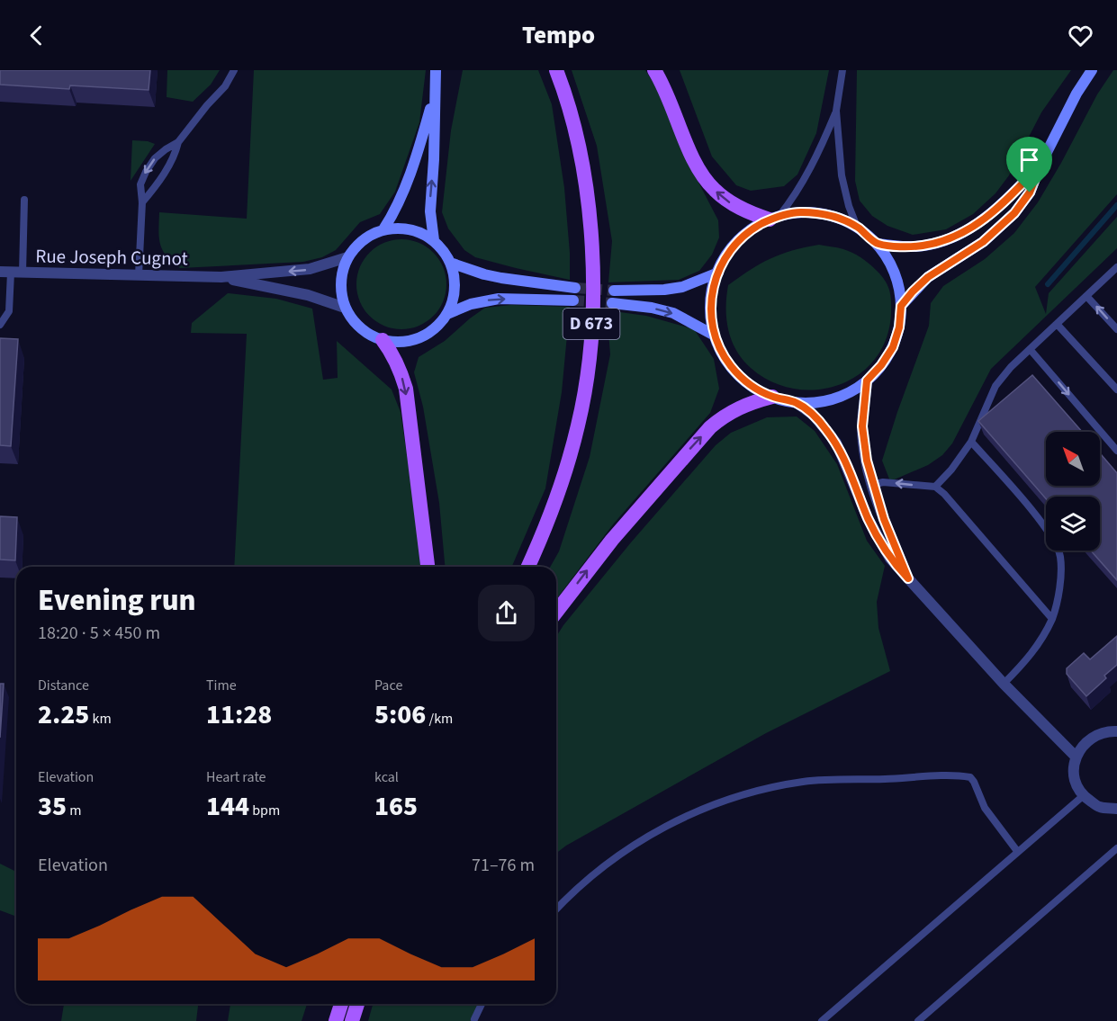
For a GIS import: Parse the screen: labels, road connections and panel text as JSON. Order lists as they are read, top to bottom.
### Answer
{
  "streets": {
    "main road": ["D 673"],
    "street": ["Rue Joseph Cugnot"]
  },
  "north": "top left",
  "page": {
    "header": "Tempo",
    "heading": ["Evening run", "18:20 · 5 × 450 m"],
    "stats": [
      ["Distance", "2.25 km"],
      ["Time", "11:28"],
      ["Pace", "5:06 /km"],
      ["Elevation", "35 m"],
      ["Heart rate", "144 bpm"],
      ["kcal", "165"]
    ],
    "chart": ["Elevation", "71–76 m"]
  }
}
